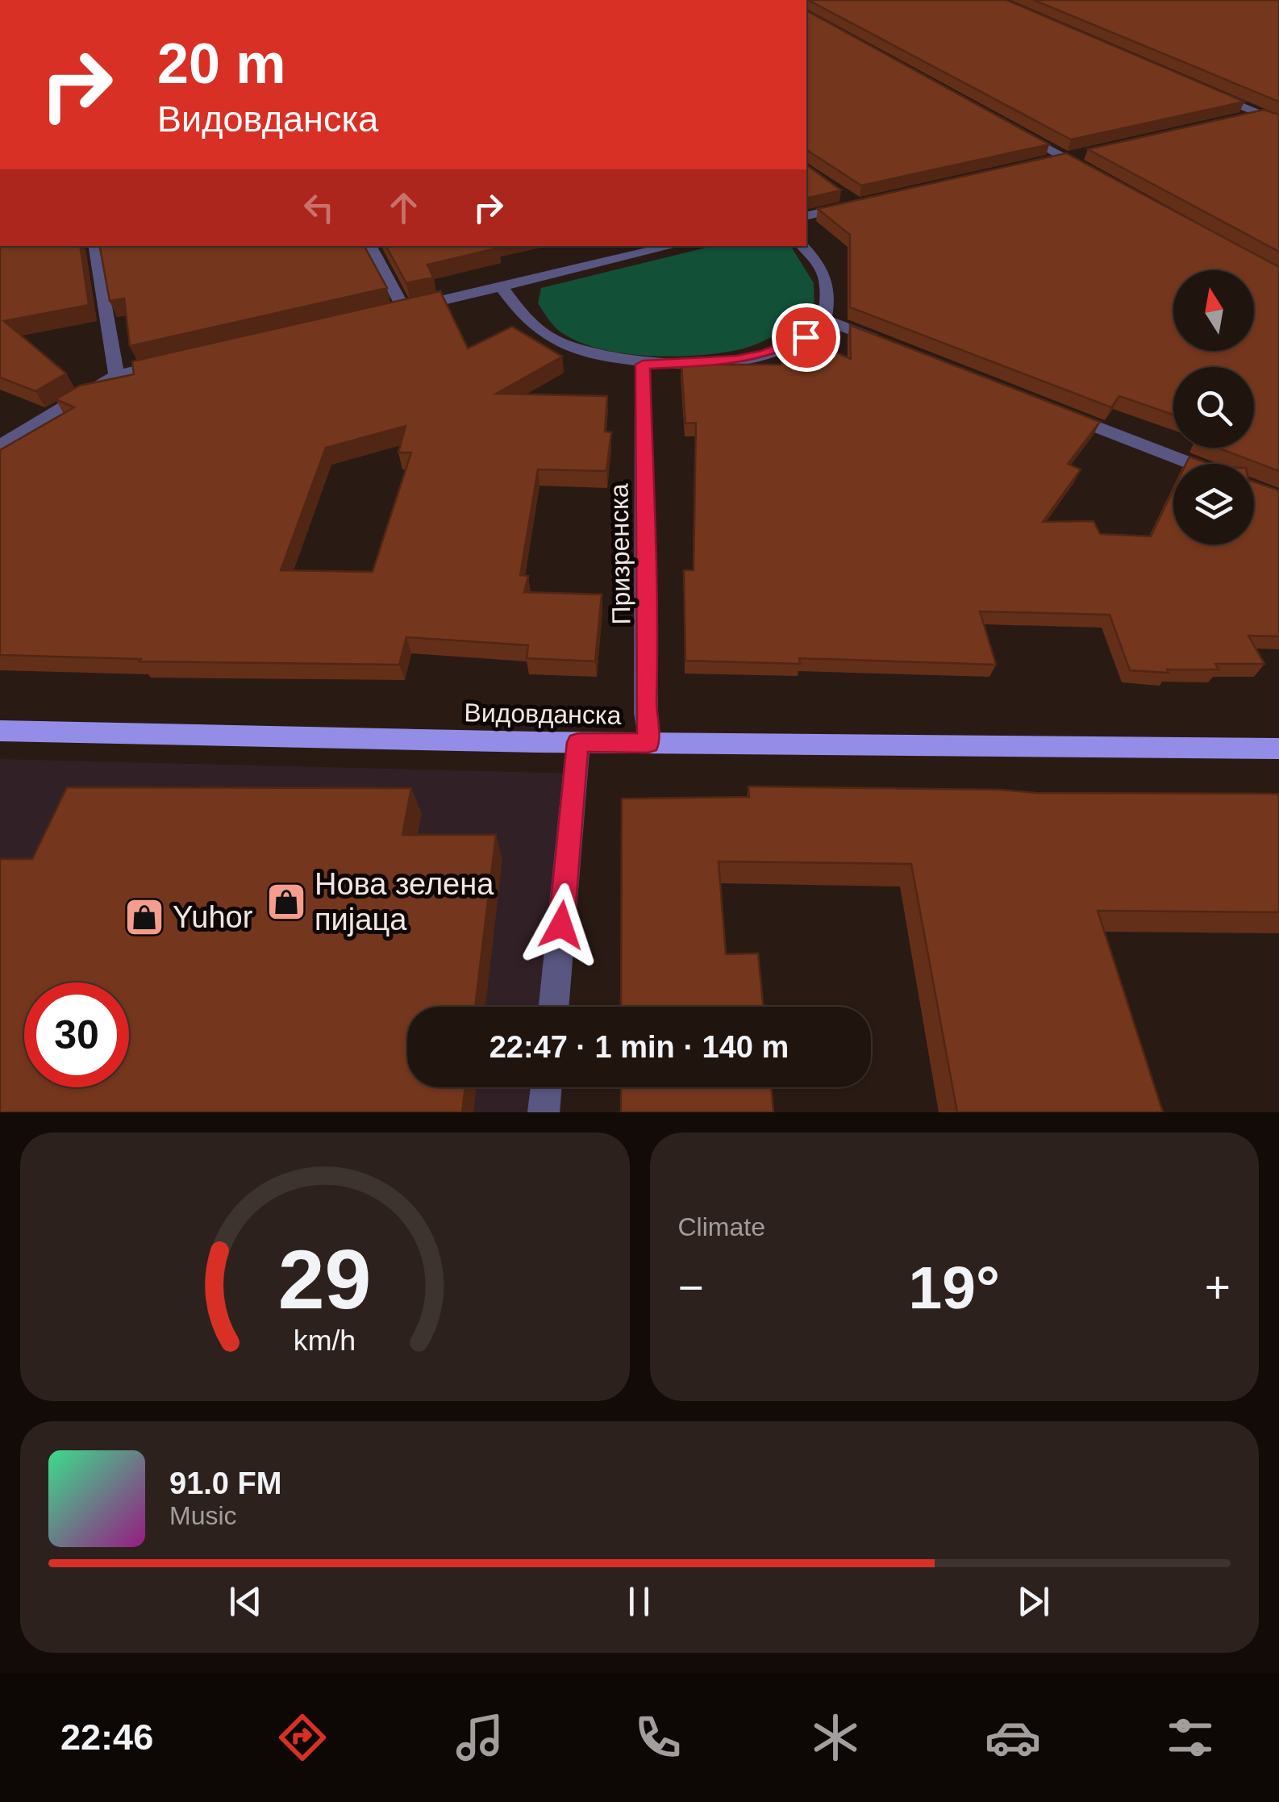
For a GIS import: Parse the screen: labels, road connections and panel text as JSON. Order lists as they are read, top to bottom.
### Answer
{
  "streets": {
    "main road": ["Видовданска"],
    "street": ["Призренска"]
  },
  "crossings": [
    ["Призренска", "Видовданска"]
  ],
  "places": {
    "shop": ["Нова зелена пијаца", "Yuhor"]
  },
  "north": "top",
  "page": {
    "turn": ["20 m", "Видовданска"],
    "limit": "30",
    "trip": "22:47 · 1 min · 140 m",
    "tile": "Climate",
    "heat": ["−", "19°", "+"],
    "song": ["91.0 FM", "Music"],
    "tabs": "22:46",
    "gauge": ["29", "km/h"]
  }
}
